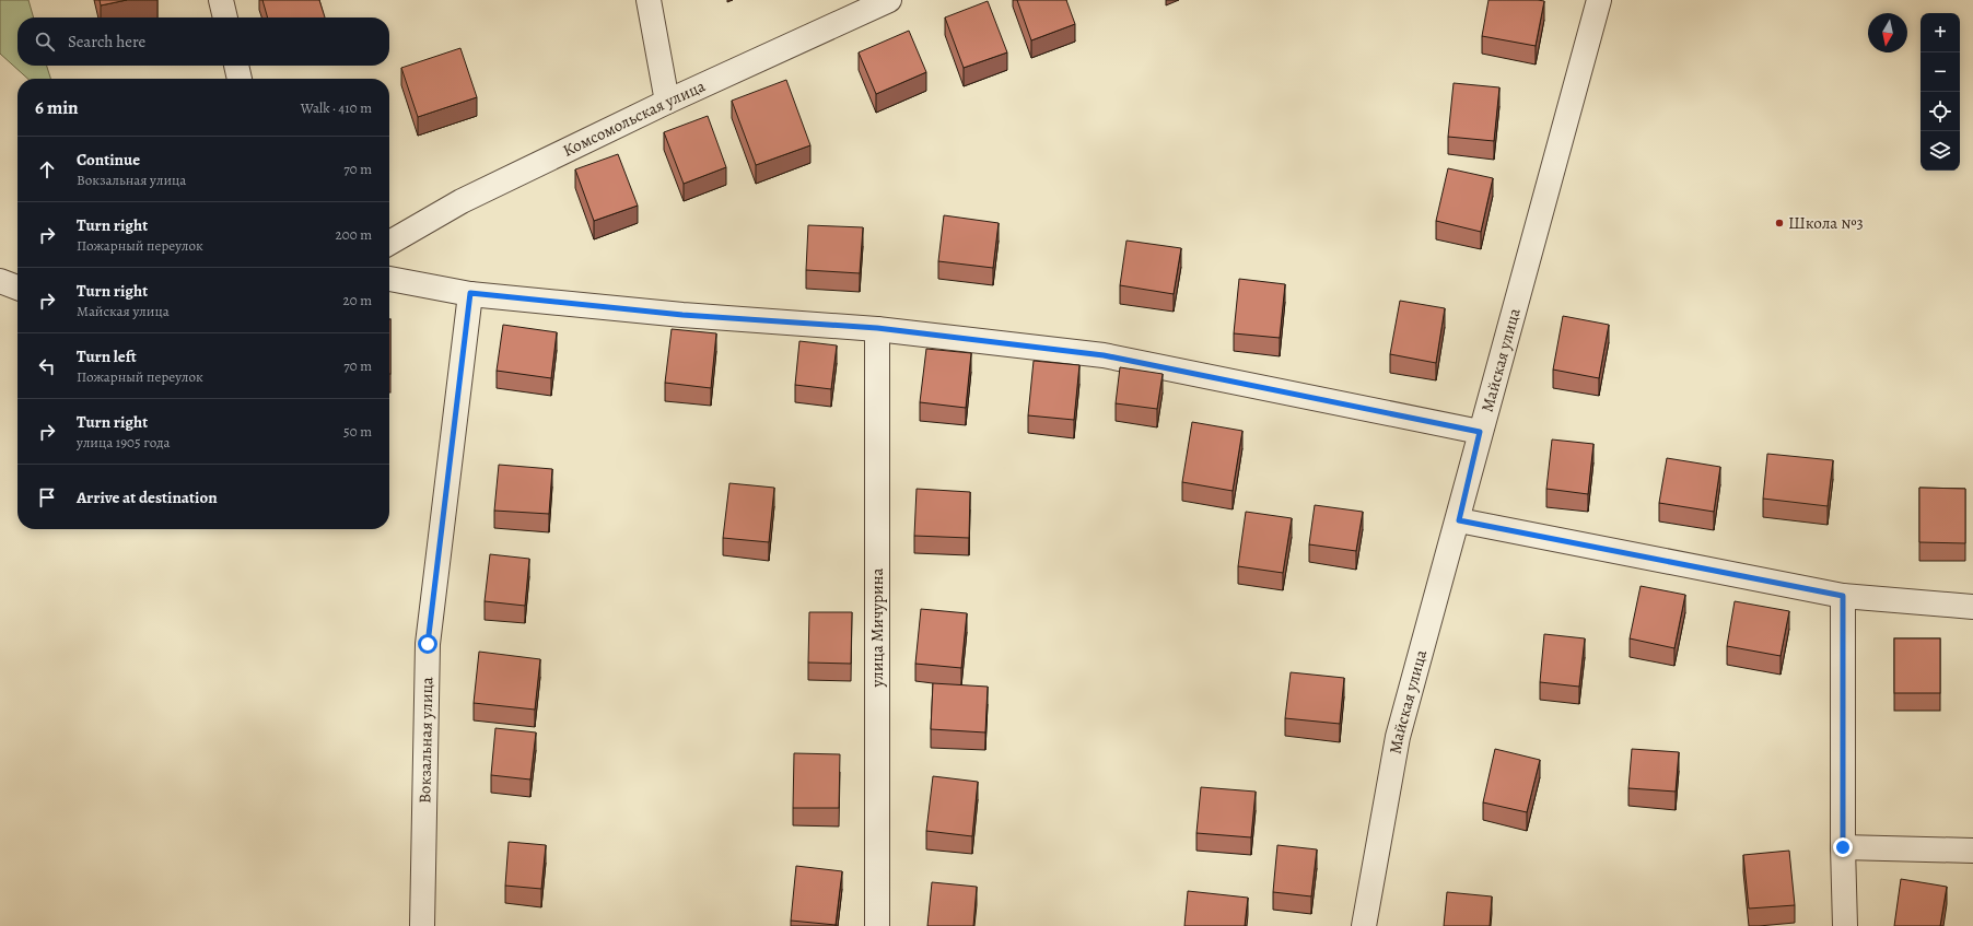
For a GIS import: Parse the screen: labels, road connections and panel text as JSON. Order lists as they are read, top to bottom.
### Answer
{
  "streets": {
    "street": [
      "Комсомольская улица",
      "Майская улица",
      "улица Мичурина",
      "Вокзальная улица"
    ]
  },
  "places": ["Школа №3"],
  "north": "bottom",
  "page": {
    "map_buttons": ["+", "−"],
    "search": "Search here",
    "heading": ["6 min", "Walk · 410 m"],
    "list": [
      ["Continue", "Вокзальная улица", "70 m"],
      ["Turn right", "Пожарный переулок", "200 m"],
      ["Turn right", "Майская улица", "20 m"],
      ["Turn left", "Пожарный переулок", "70 m"],
      ["Turn right", "улица 1905 года", "50 m"],
      "Arrive at destination"
    ]
  }
}
